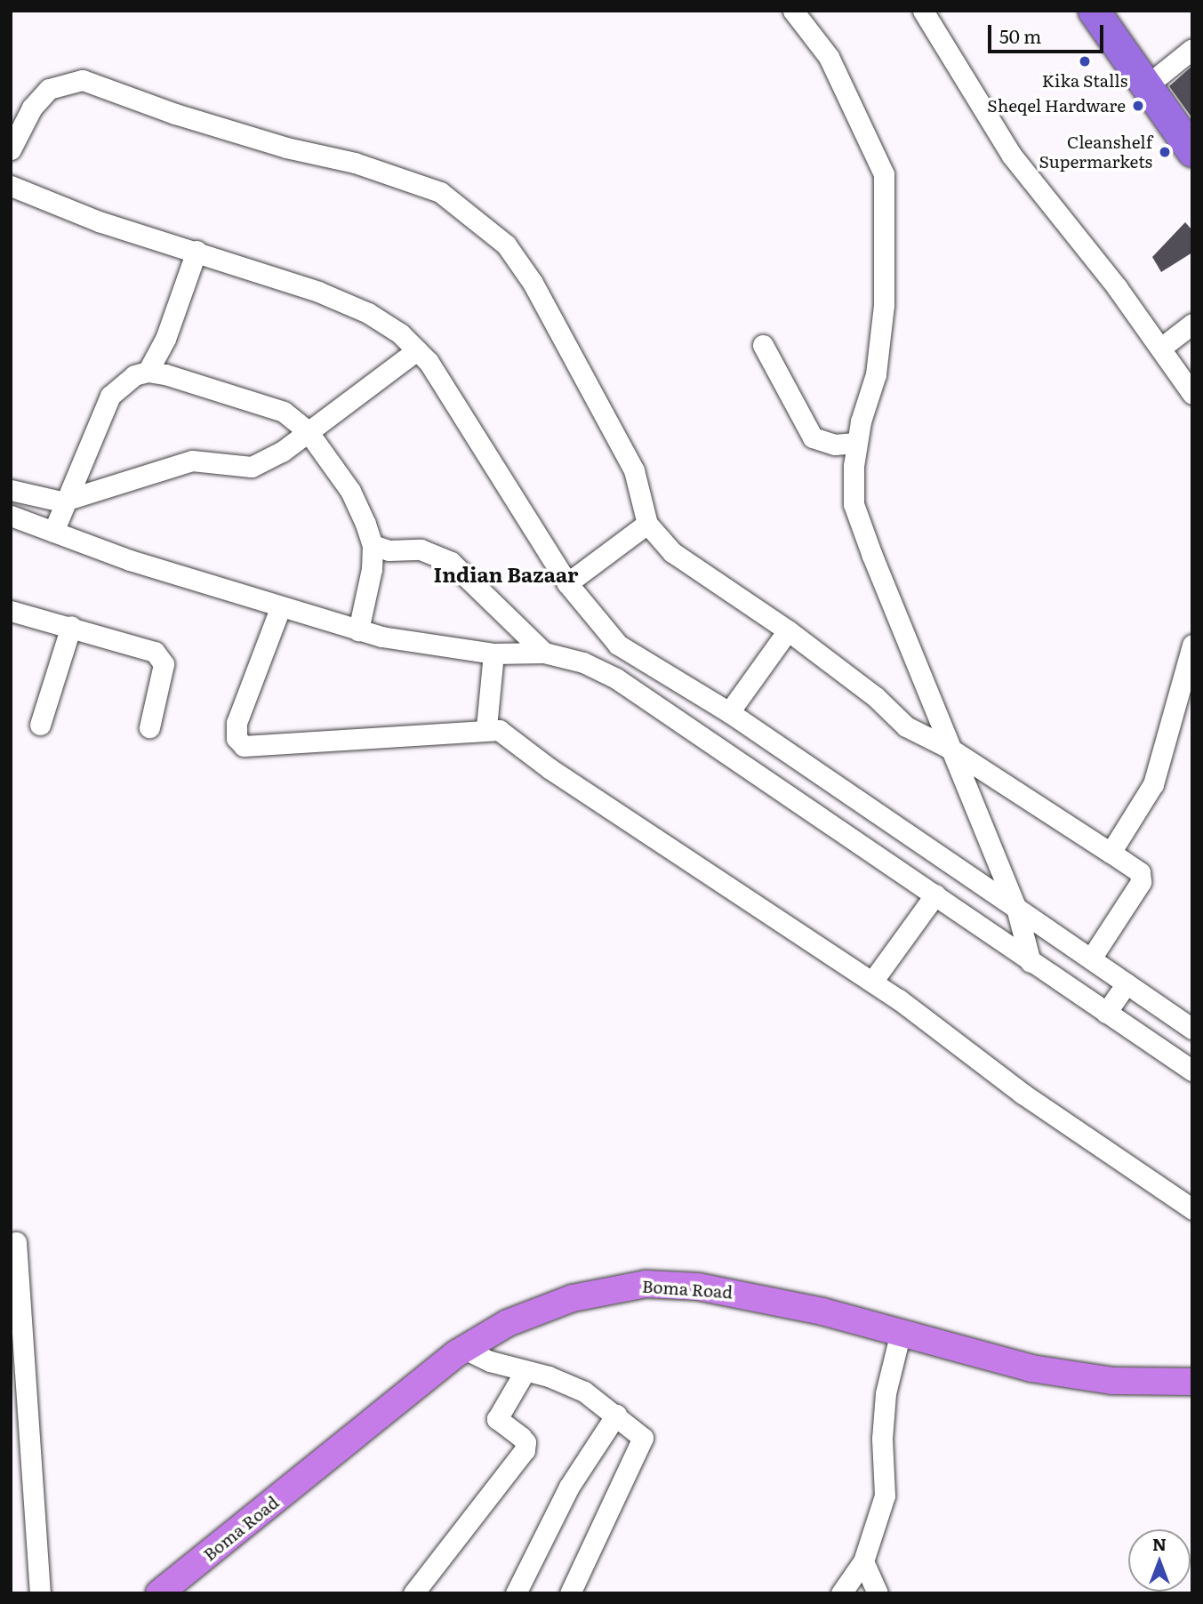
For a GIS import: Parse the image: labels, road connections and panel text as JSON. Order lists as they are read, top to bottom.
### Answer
{
  "streets": {
    "main road": ["Boma Road"]
  },
  "districts": ["Indian Bazaar"],
  "places": ["Kika Stalls", "Sheqel Hardware", "Cleanshelf Supermarkets"],
  "scale_bar": "50 m",
  "north": "top"
}
